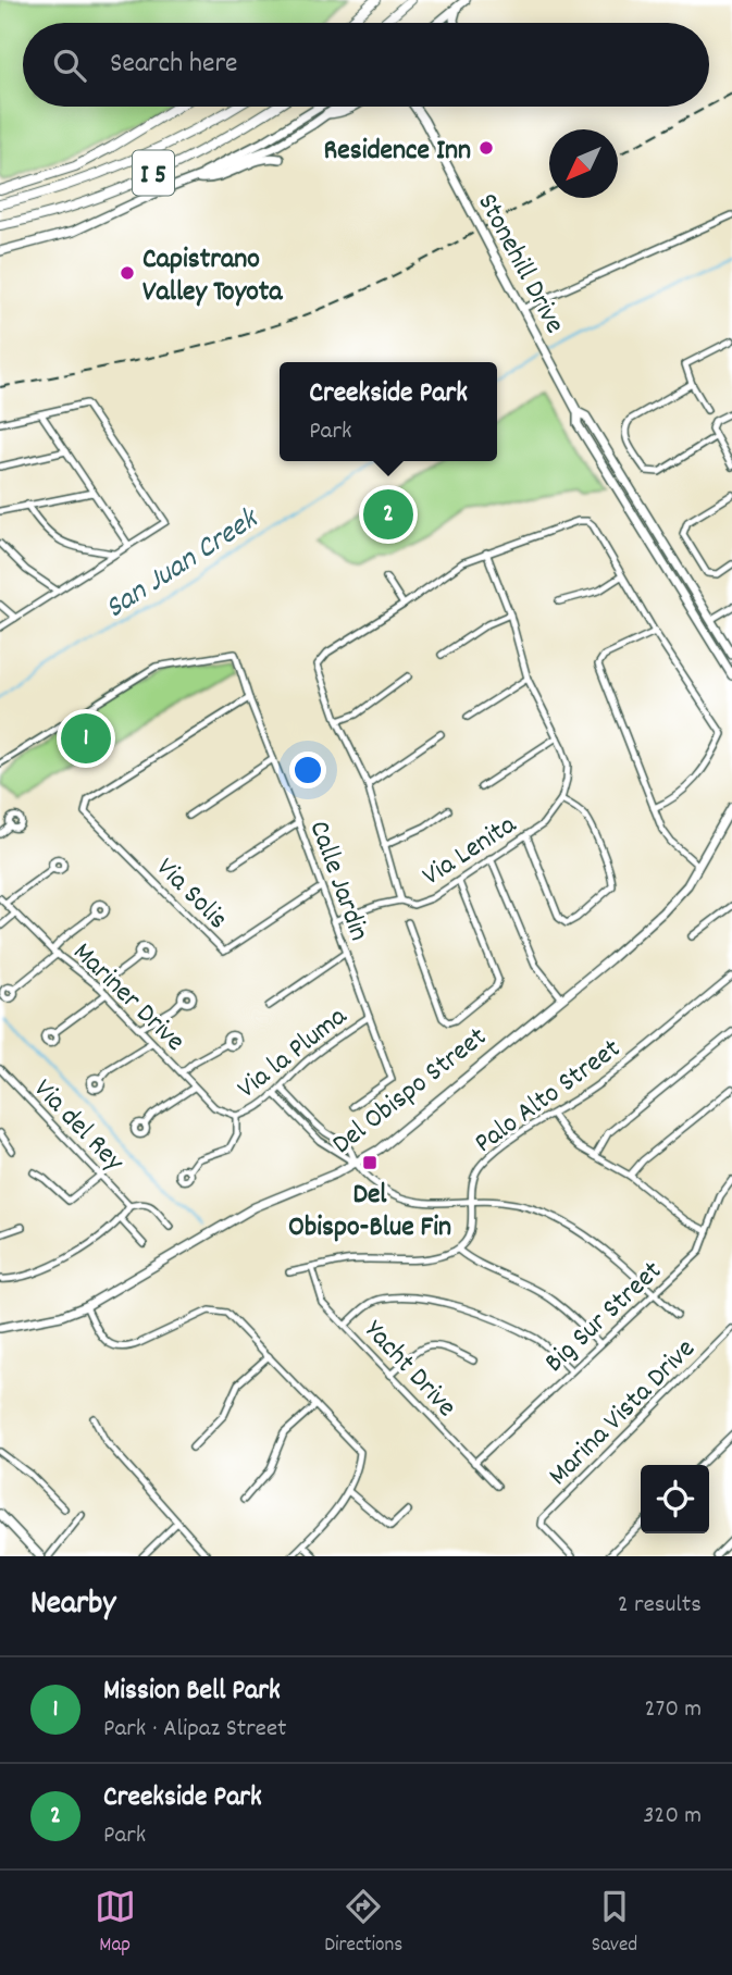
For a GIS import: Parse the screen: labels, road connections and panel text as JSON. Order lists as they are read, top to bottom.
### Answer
{
  "streets": {
    "highway": ["I 5"],
    "main road": ["Stonehill Drive", "Del Obispo Street"],
    "street": [
      "Via Lenita",
      "Calle Jardin",
      "Via Solis",
      "Mariner Drive",
      "Via la Pluma",
      "Palo Alto Street",
      "Via del Rey",
      "Big Sur Street",
      "Yacht Drive",
      "Marina Vista Drive"
    ]
  },
  "crossings": [
    ["Via Lenita", "Calle Jardin"],
    ["Calle Jardin", "Via Solis"],
    ["Calle Jardin", "Via la Pluma"],
    ["Mariner Drive", "Via la Pluma"],
    ["Big Sur Street", "Yacht Drive"]
  ],
  "water": ["San Juan Creek"],
  "places": {
    "other": ["Residence Inn", "Capistrano Valley Toyota"],
    "transit": ["Del Obispo-Blue Fin"]
  },
  "north": "bottom left",
  "page": {
    "search": "Search here",
    "popup": ["Creekside Park", "Park"],
    "pins": ["2", "1"],
    "heading": ["Nearby", "2 results"],
    "list": [
      {
        "mark": "1",
        "name": "Mission Bell Park",
        "note": "Park · Alipaz Street",
        "value": "270 m"
      },
      {
        "mark": "2",
        "name": "Creekside Park",
        "note": "Park",
        "value": "320 m"
      }
    ],
    "nav": ["Map", "Directions", "Saved"]
  }
}
